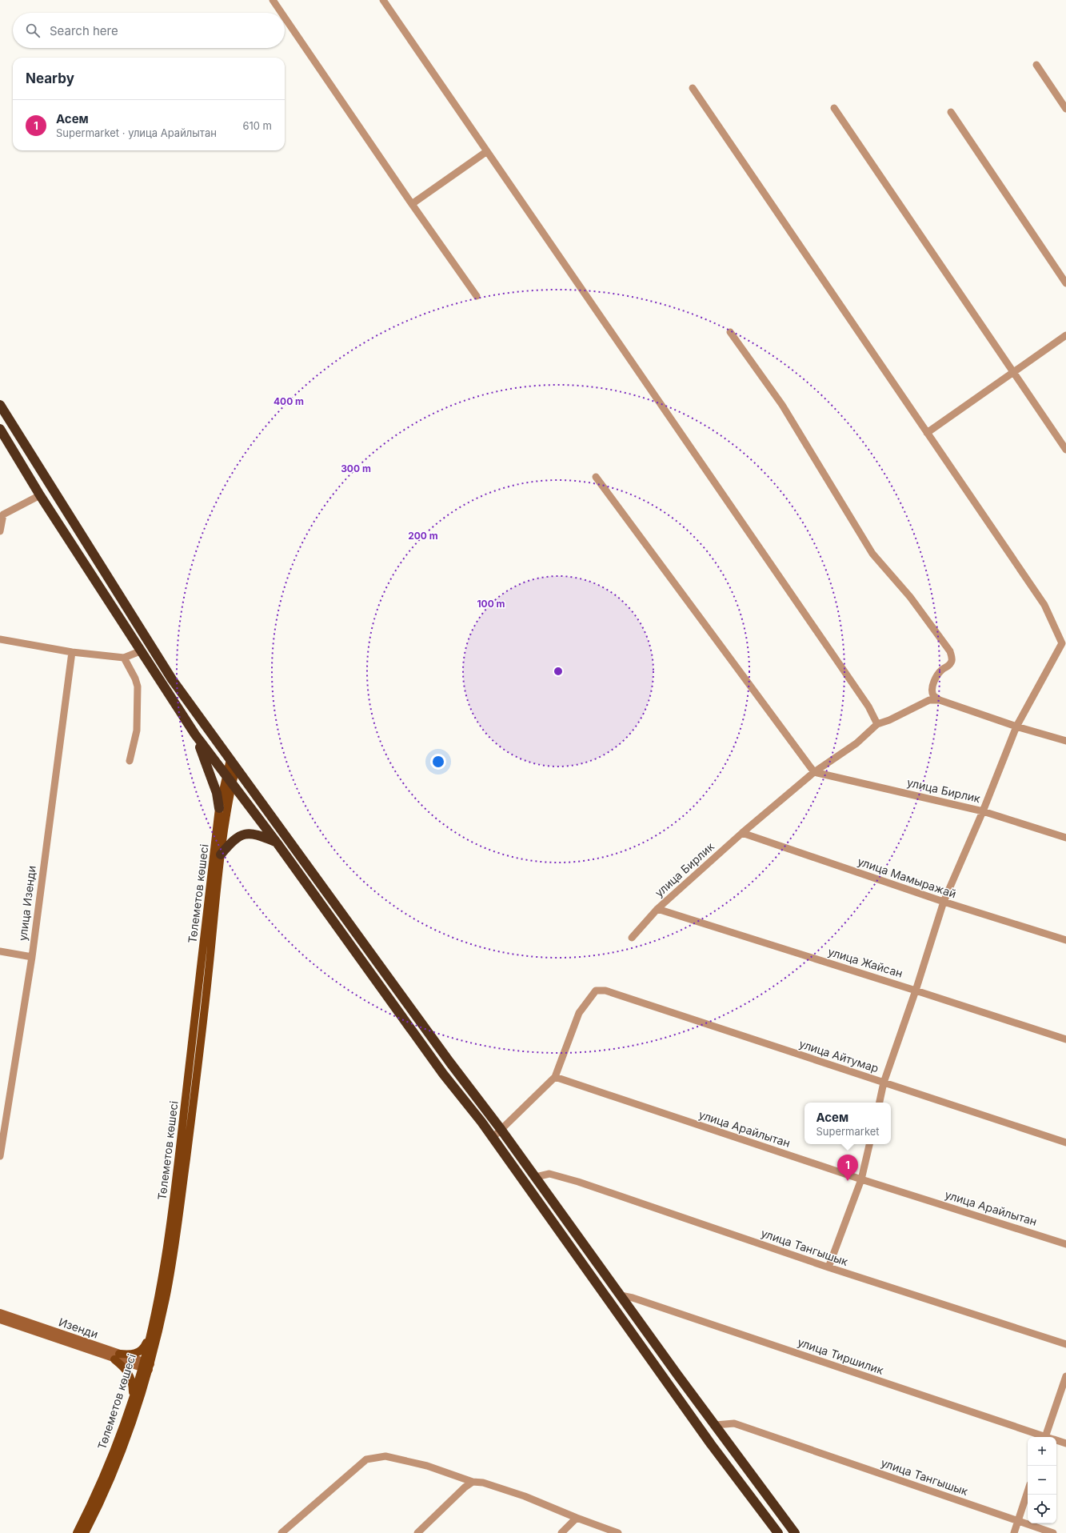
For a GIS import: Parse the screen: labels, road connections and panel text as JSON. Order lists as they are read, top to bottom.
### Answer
{
  "streets": {
    "main road": ["Төлеметов көшесі"],
    "street": [
      "улица Бирлик",
      "улица Мамыражай",
      "улица Изенди",
      "улица Жайсан",
      "улица Айтумар",
      "улица Арайлытан",
      "улица Тангышык",
      "Изенди",
      "улица Тиршилик"
    ]
  },
  "crossings": [
    ["улица Бирлик", "улица Мамыражай"],
    ["улица Бирлик", "улица Жайсан"],
    ["Төлеметов көшесі", "Изенди"],
    ["улица Айтумар", "улица Арайлытан"]
  ],
  "page": {
    "search": "Search here",
    "heading": "Nearby",
    "list": [
      {
        "mark": "1",
        "name": "Асем",
        "note": "Supermarket · улица Арайлытан",
        "value": "610 m"
      }
    ],
    "popup": ["Асем", "Supermarket"],
    "pins": "1",
    "map_buttons": ["+", "−"]
  },
  "rings": [
    "400 m",
    "300 m",
    "200 m",
    "100 m"
  ]
}
